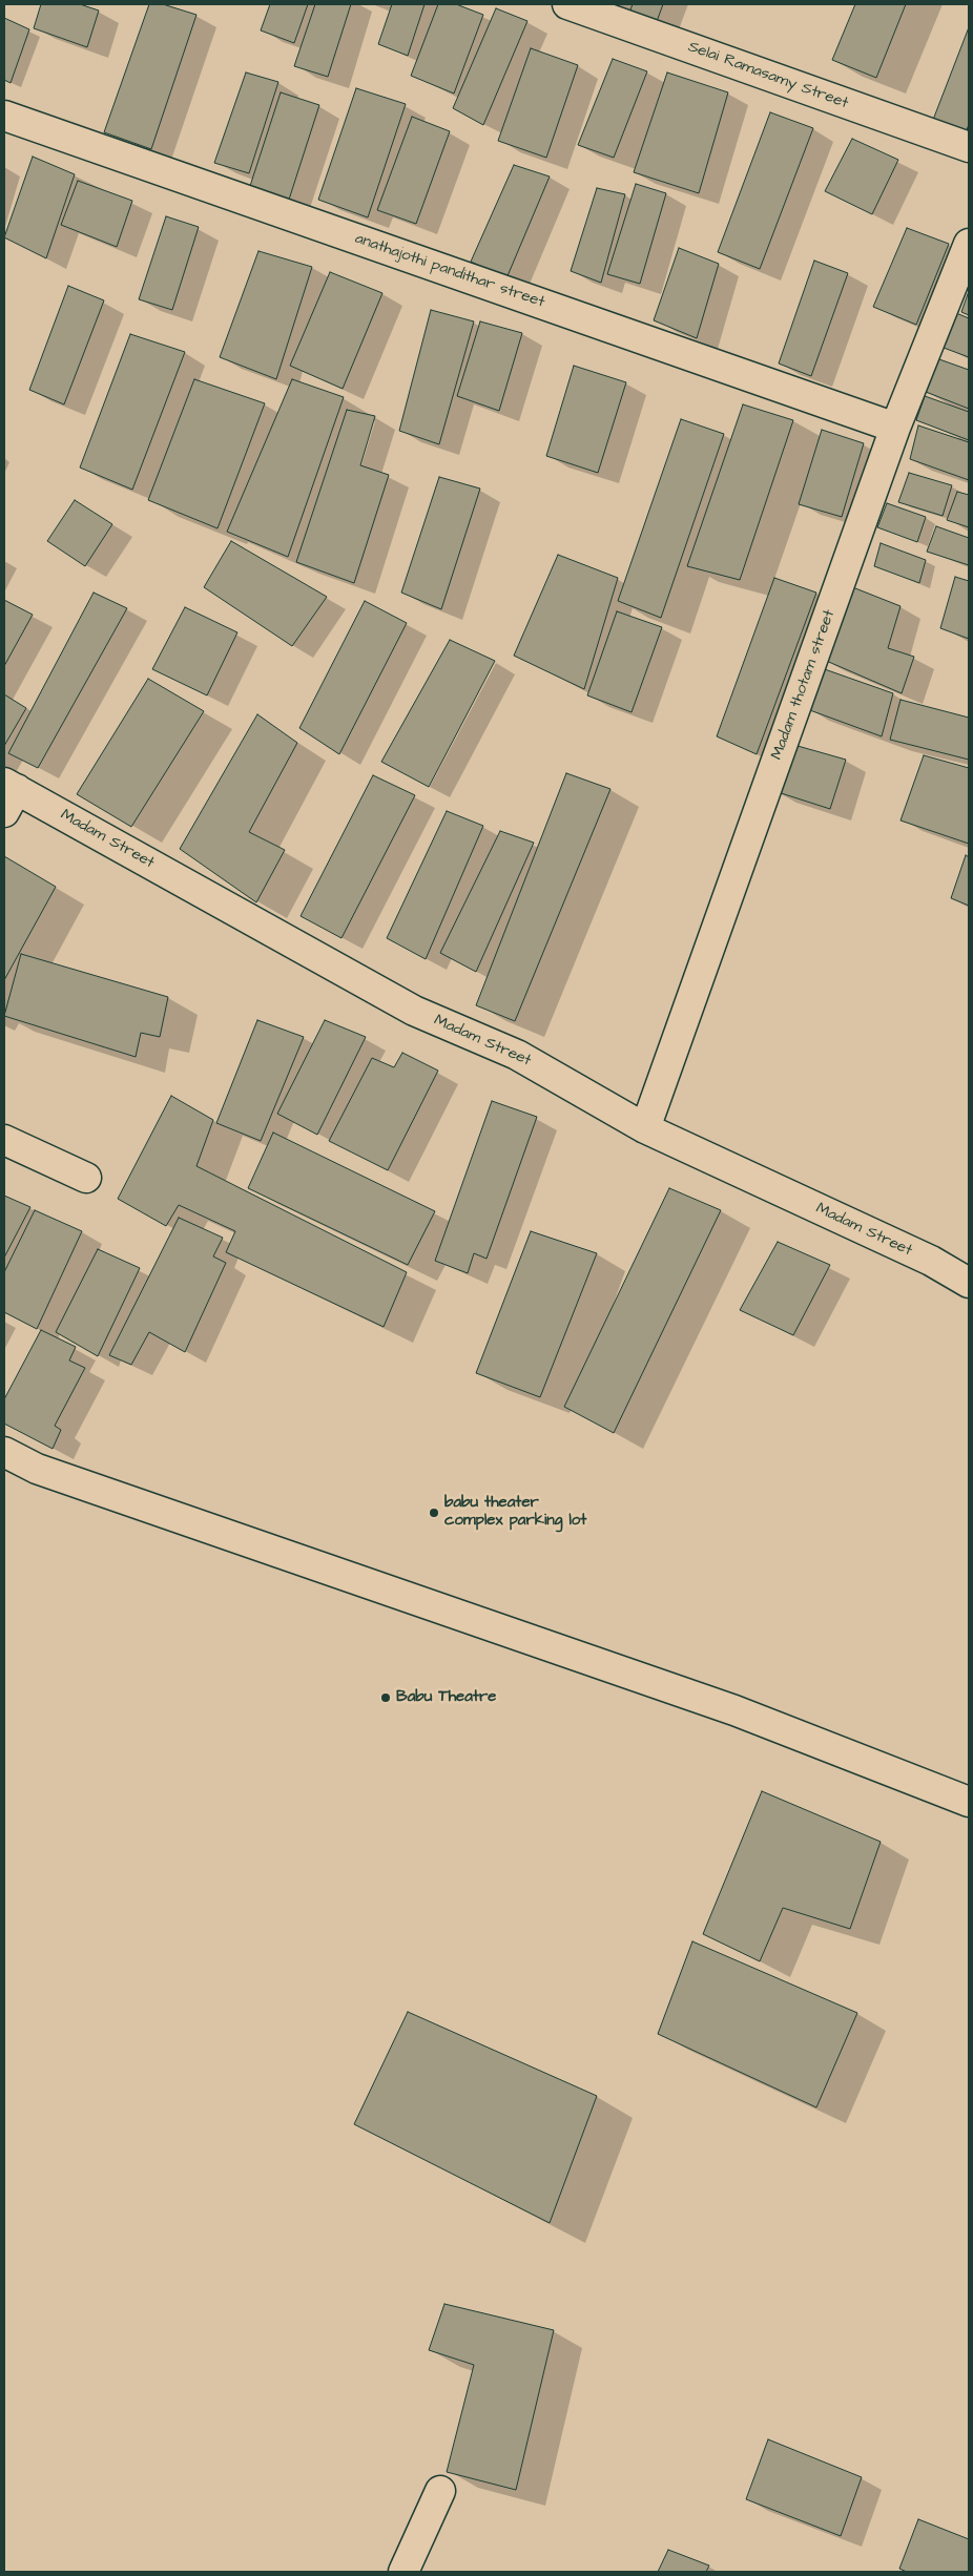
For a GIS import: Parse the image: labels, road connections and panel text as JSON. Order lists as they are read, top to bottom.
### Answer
{
  "streets": {
    "street": [
      "Selai Ramasamy Street",
      "anathajothi pandithar street",
      "Madam thotam street",
      "Madam Street"
    ]
  },
  "crossings": [
    ["anathajothi pandithar street", "Madam thotam street"],
    ["Madam thotam street", "Madam Street"]
  ],
  "places": ["babu theater complex parking lot", "Babu Theatre"]
}
